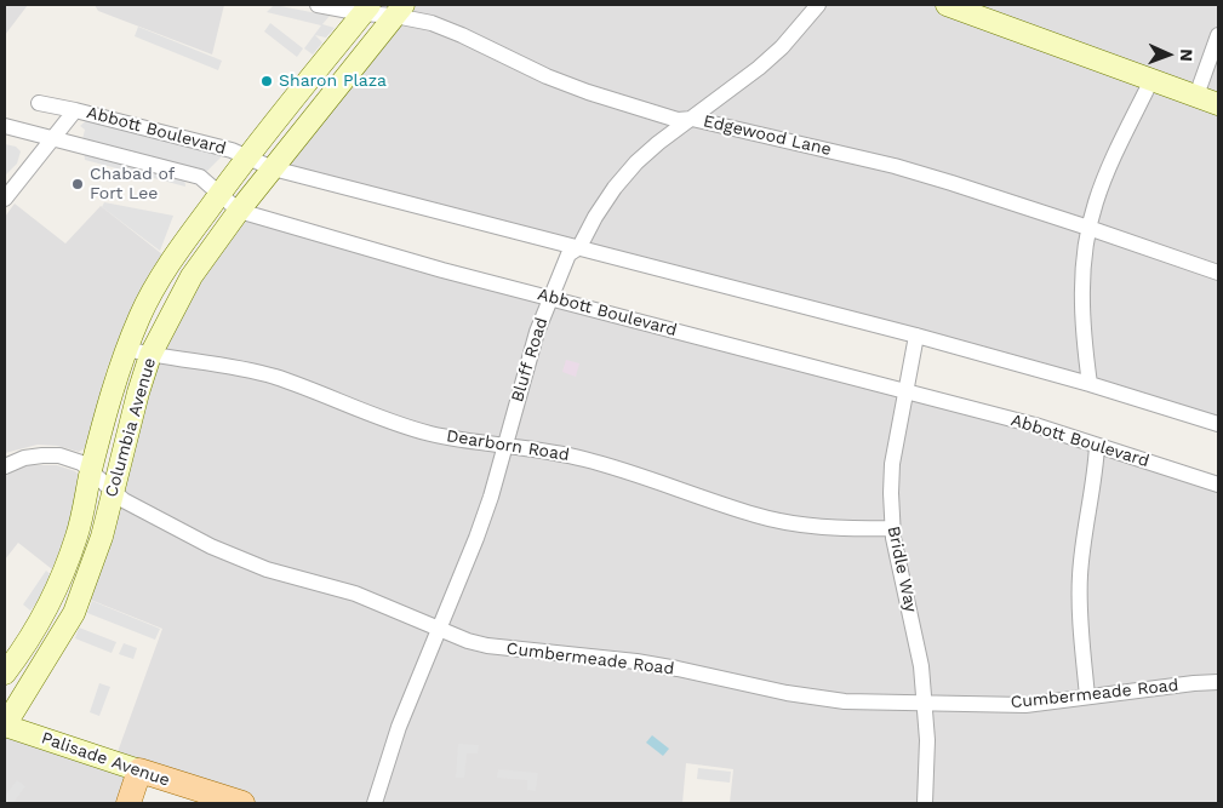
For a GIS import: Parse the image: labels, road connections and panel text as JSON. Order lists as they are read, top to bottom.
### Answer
{
  "streets": {
    "main road": ["Palisade Avenue"],
    "street": [
      "Abbott Boulevard",
      "Edgewood Lane",
      "Bluff Road",
      "Columbia Avenue",
      "Dearborn Road",
      "Bridle Way",
      "Cumbermeade Road"
    ]
  },
  "crossings": [
    ["Abbott Boulevard", "Bluff Road"],
    ["Abbott Boulevard", "Columbia Avenue"],
    ["Abbott Boulevard", "Bridle Way"],
    ["Edgewood Lane", "Bluff Road"],
    ["Edgewood Lane", "Columbia Avenue"],
    ["Bluff Road", "Dearborn Road"],
    ["Bluff Road", "Cumbermeade Road"],
    ["Columbia Avenue", "Dearborn Road"],
    ["Columbia Avenue", "Cumbermeade Road"],
    ["Columbia Avenue", "Palisade Avenue"],
    ["Dearborn Road", "Bridle Way"],
    ["Bridle Way", "Cumbermeade Road"]
  ],
  "places": ["Sharon Plaza", "Chabad of Fort Lee"],
  "north": "right"
}
